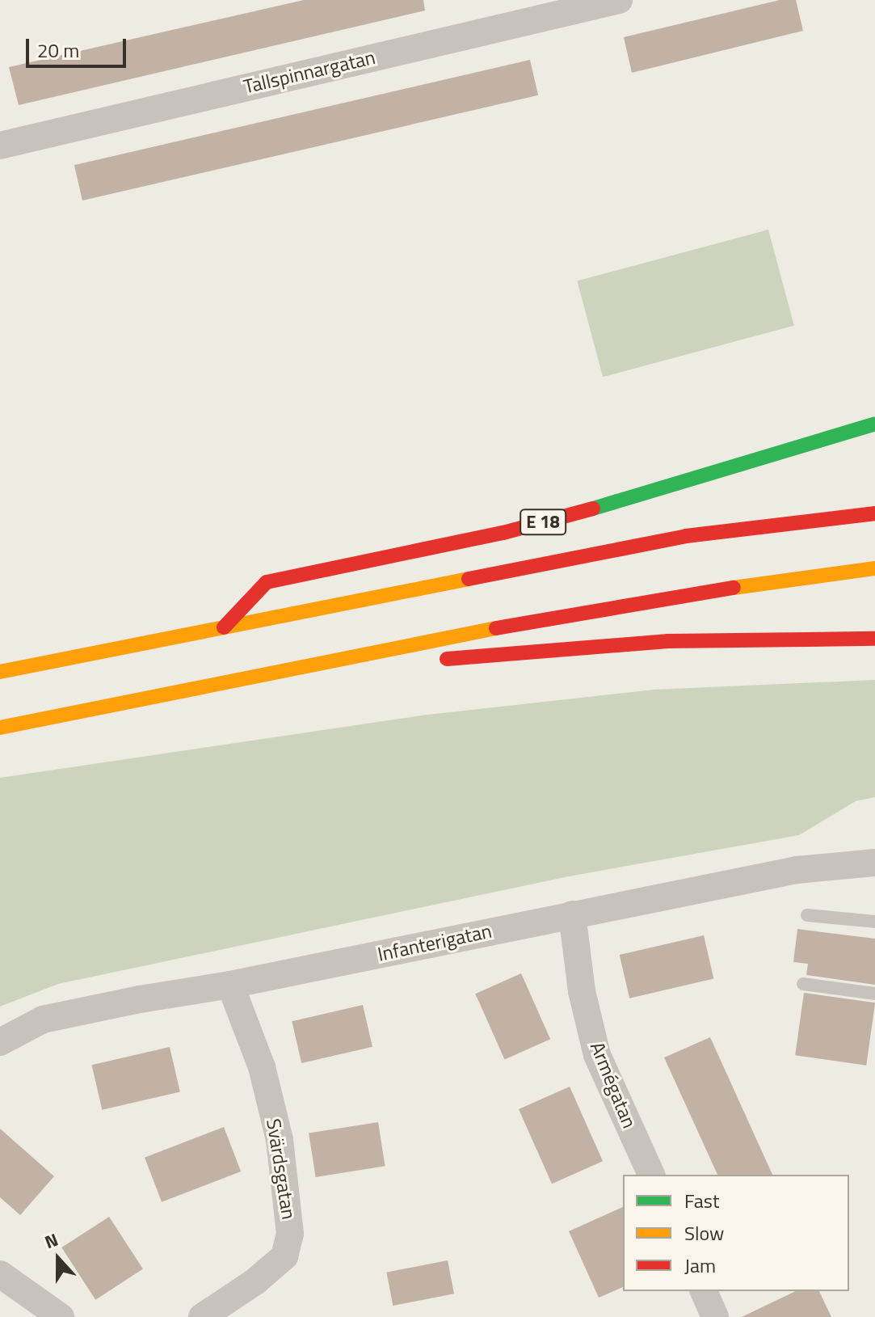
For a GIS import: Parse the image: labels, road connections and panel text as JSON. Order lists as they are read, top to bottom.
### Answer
{
  "streets": {
    "highway": ["E 18"],
    "street": [
      "Tallspinnargatan",
      "Infanterigatan",
      "Armégatan",
      "Svärdsgatan"
    ]
  },
  "crossings": [
    ["Infanterigatan", "Armégatan"],
    ["Infanterigatan", "Svärdsgatan"]
  ],
  "legend": ["Fast", "Slow", "Jam"],
  "scale_bar": "20 m",
  "north": "top"
}
